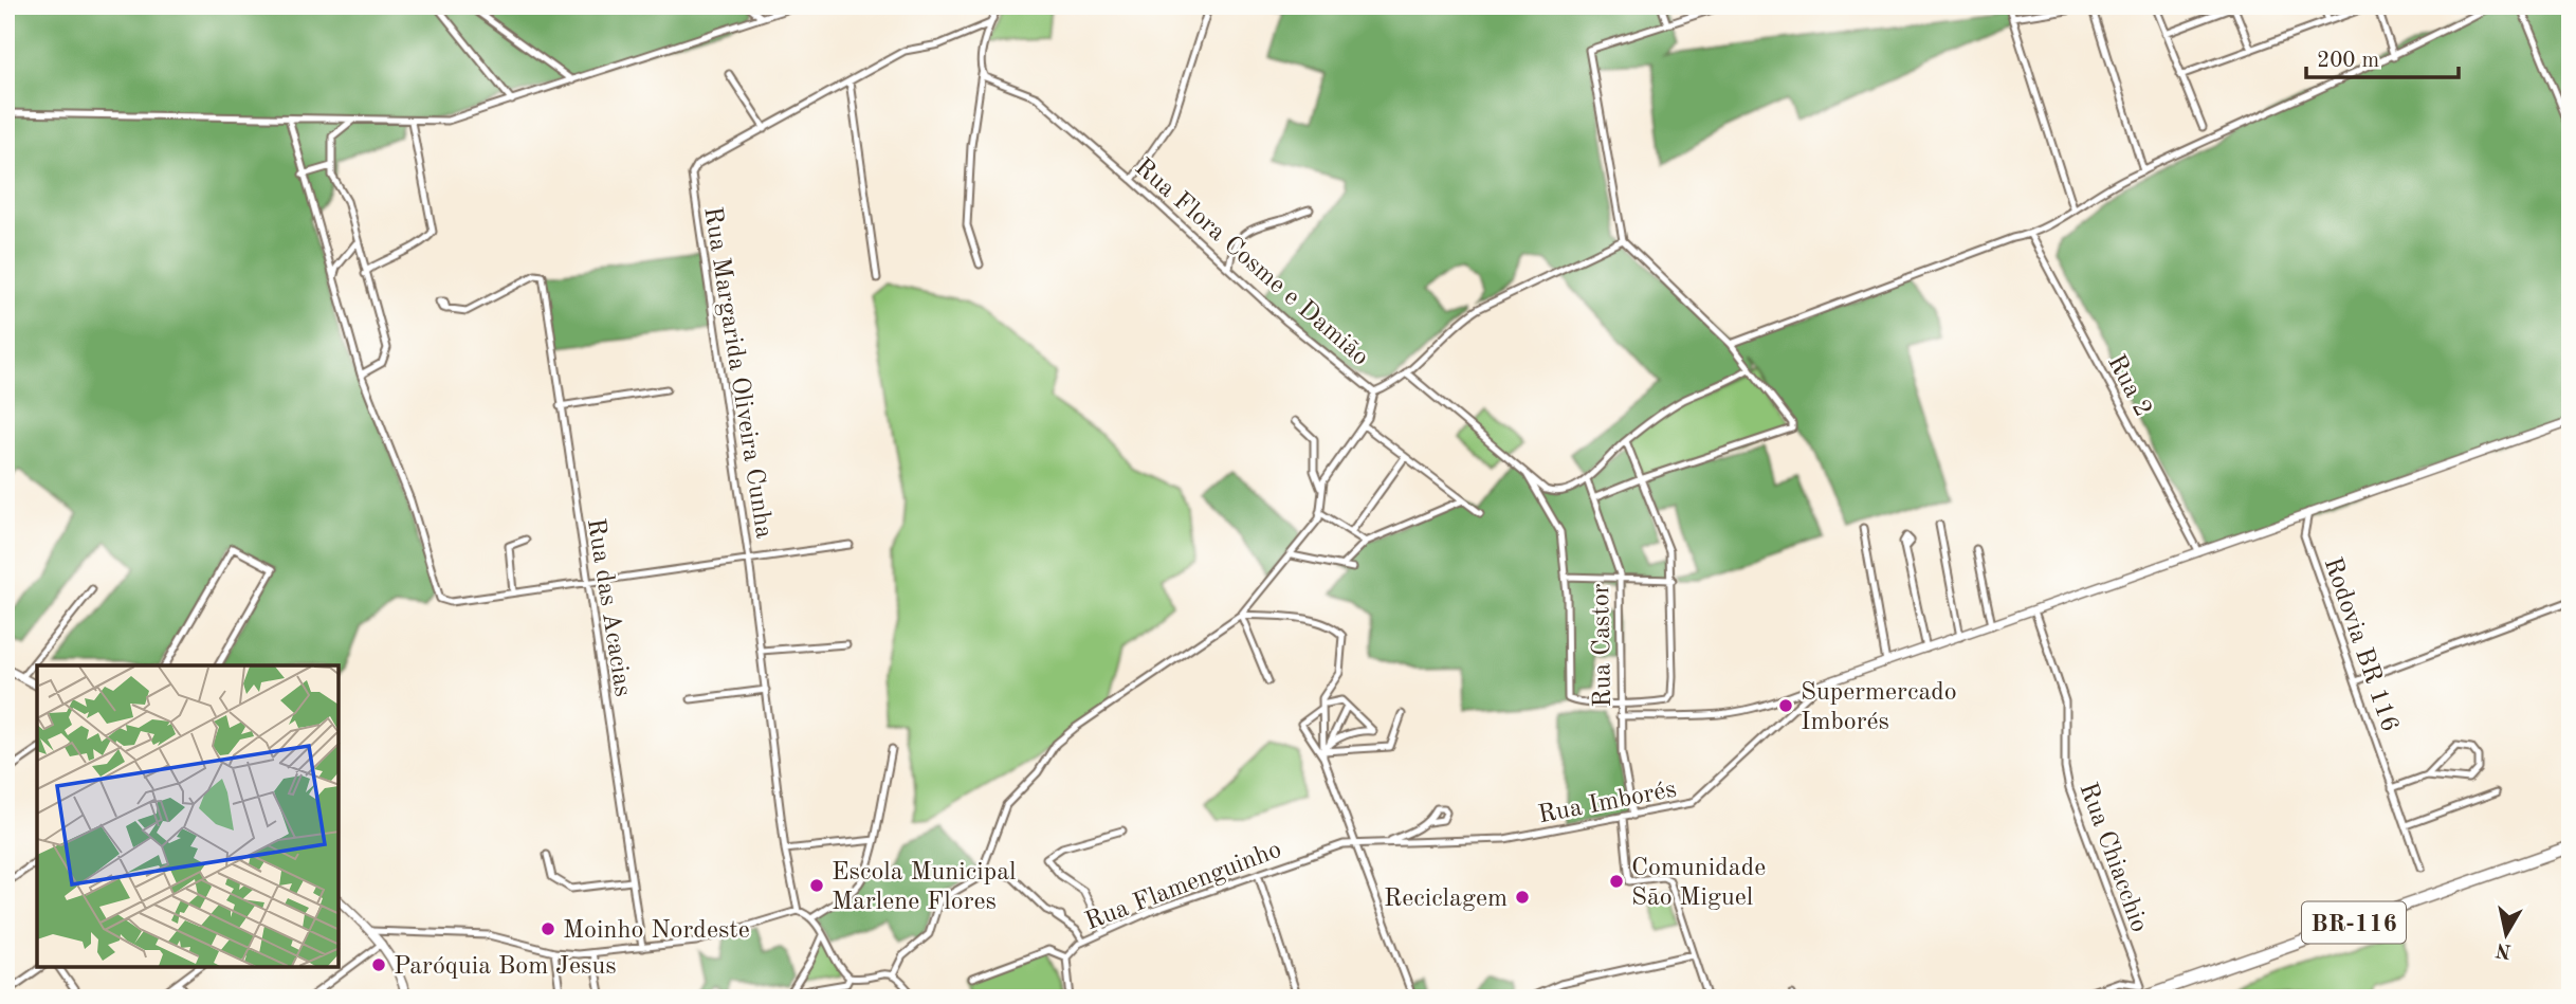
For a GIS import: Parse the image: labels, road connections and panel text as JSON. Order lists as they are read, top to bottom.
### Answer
{
  "streets": {
    "highway": ["BR-116"],
    "street": [
      "Rua Flora Cosme e Damião",
      "Rua Margarida Oliveira Cunha",
      "Rua 2",
      "Rua das Acacias",
      "Rodovia BR 116",
      "Rua Castor",
      "Rua Imborés",
      "Rua Chiacchio",
      "Rua Flamenguinho"
    ]
  },
  "crossings": [
    ["Rua Castor", "Rua Imborés"],
    ["Rua Imborés", "Rua Flamenguinho"]
  ],
  "places": [
    "Supermercado Imborés",
    "Comunidade São Miguel",
    "Escola Municipal Marlene Flores",
    "Reciclagem",
    "Moinho Nordeste",
    "Paróquia Bom Jesus"
  ],
  "scale_bar": "200 m",
  "north": "bottom"
}
